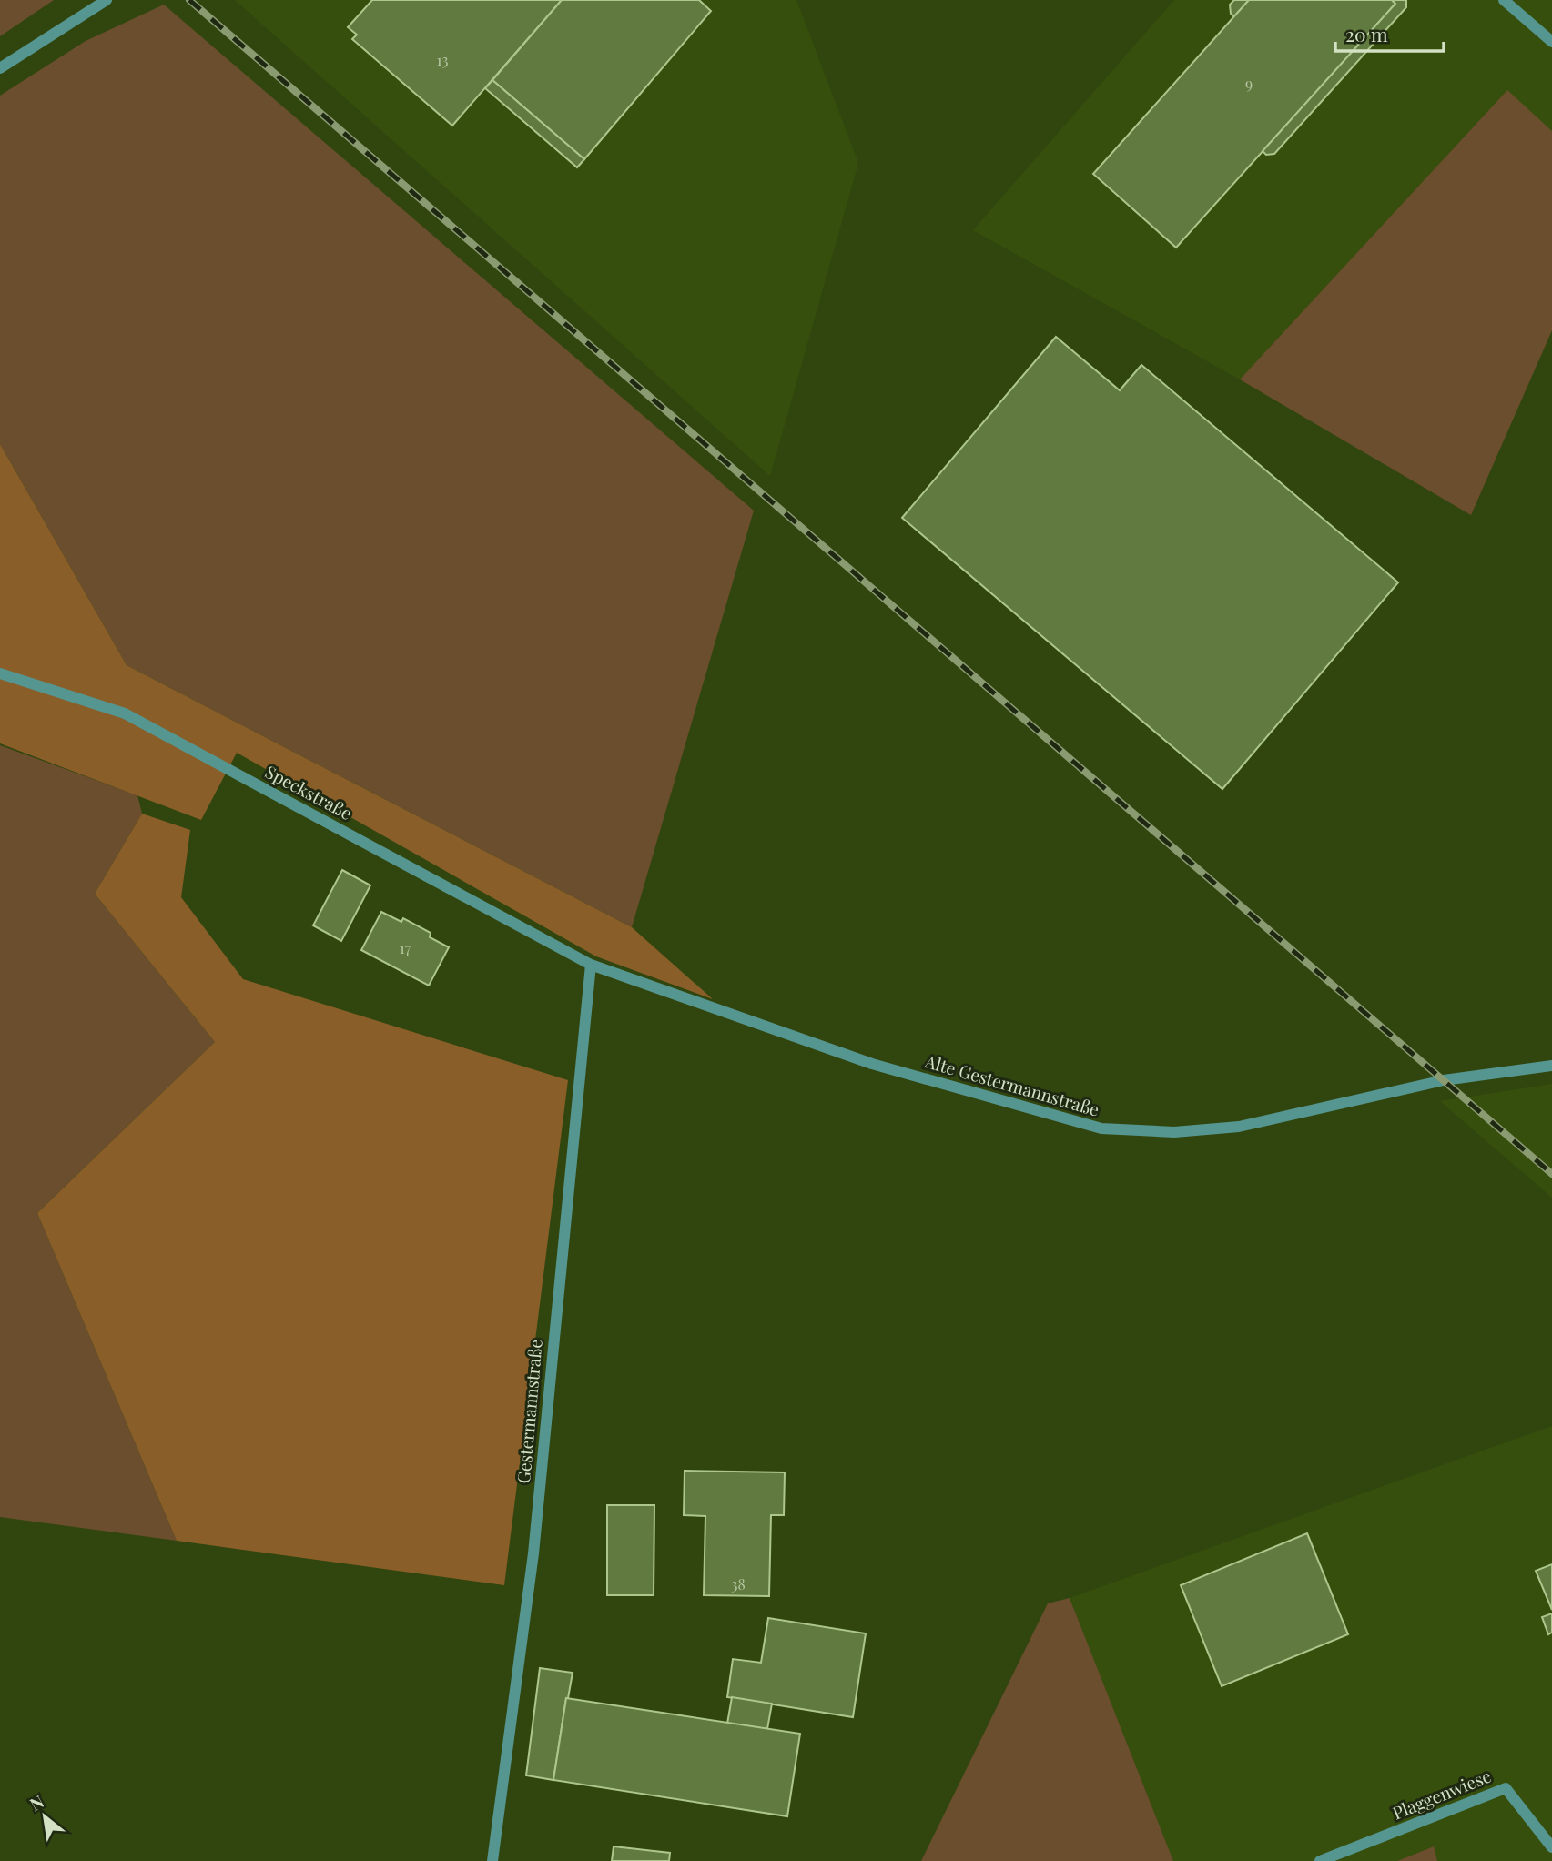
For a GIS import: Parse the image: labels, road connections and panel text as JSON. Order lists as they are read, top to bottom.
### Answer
{
  "streets": {
    "street": [
      "Speckstraße",
      "Alte Gestermannstraße",
      "Gestermannstraße",
      "Plaggenwiese"
    ]
  },
  "crossings": [
    ["Speckstraße", "Alte Gestermannstraße"],
    ["Speckstraße", "Gestermannstraße"],
    ["Alte Gestermannstraße", "Gestermannstraße"]
  ],
  "house_numbers": [
    "13",
    "9",
    "17",
    "38"
  ],
  "scale_bar": "20 m",
  "north": "top left"
}
